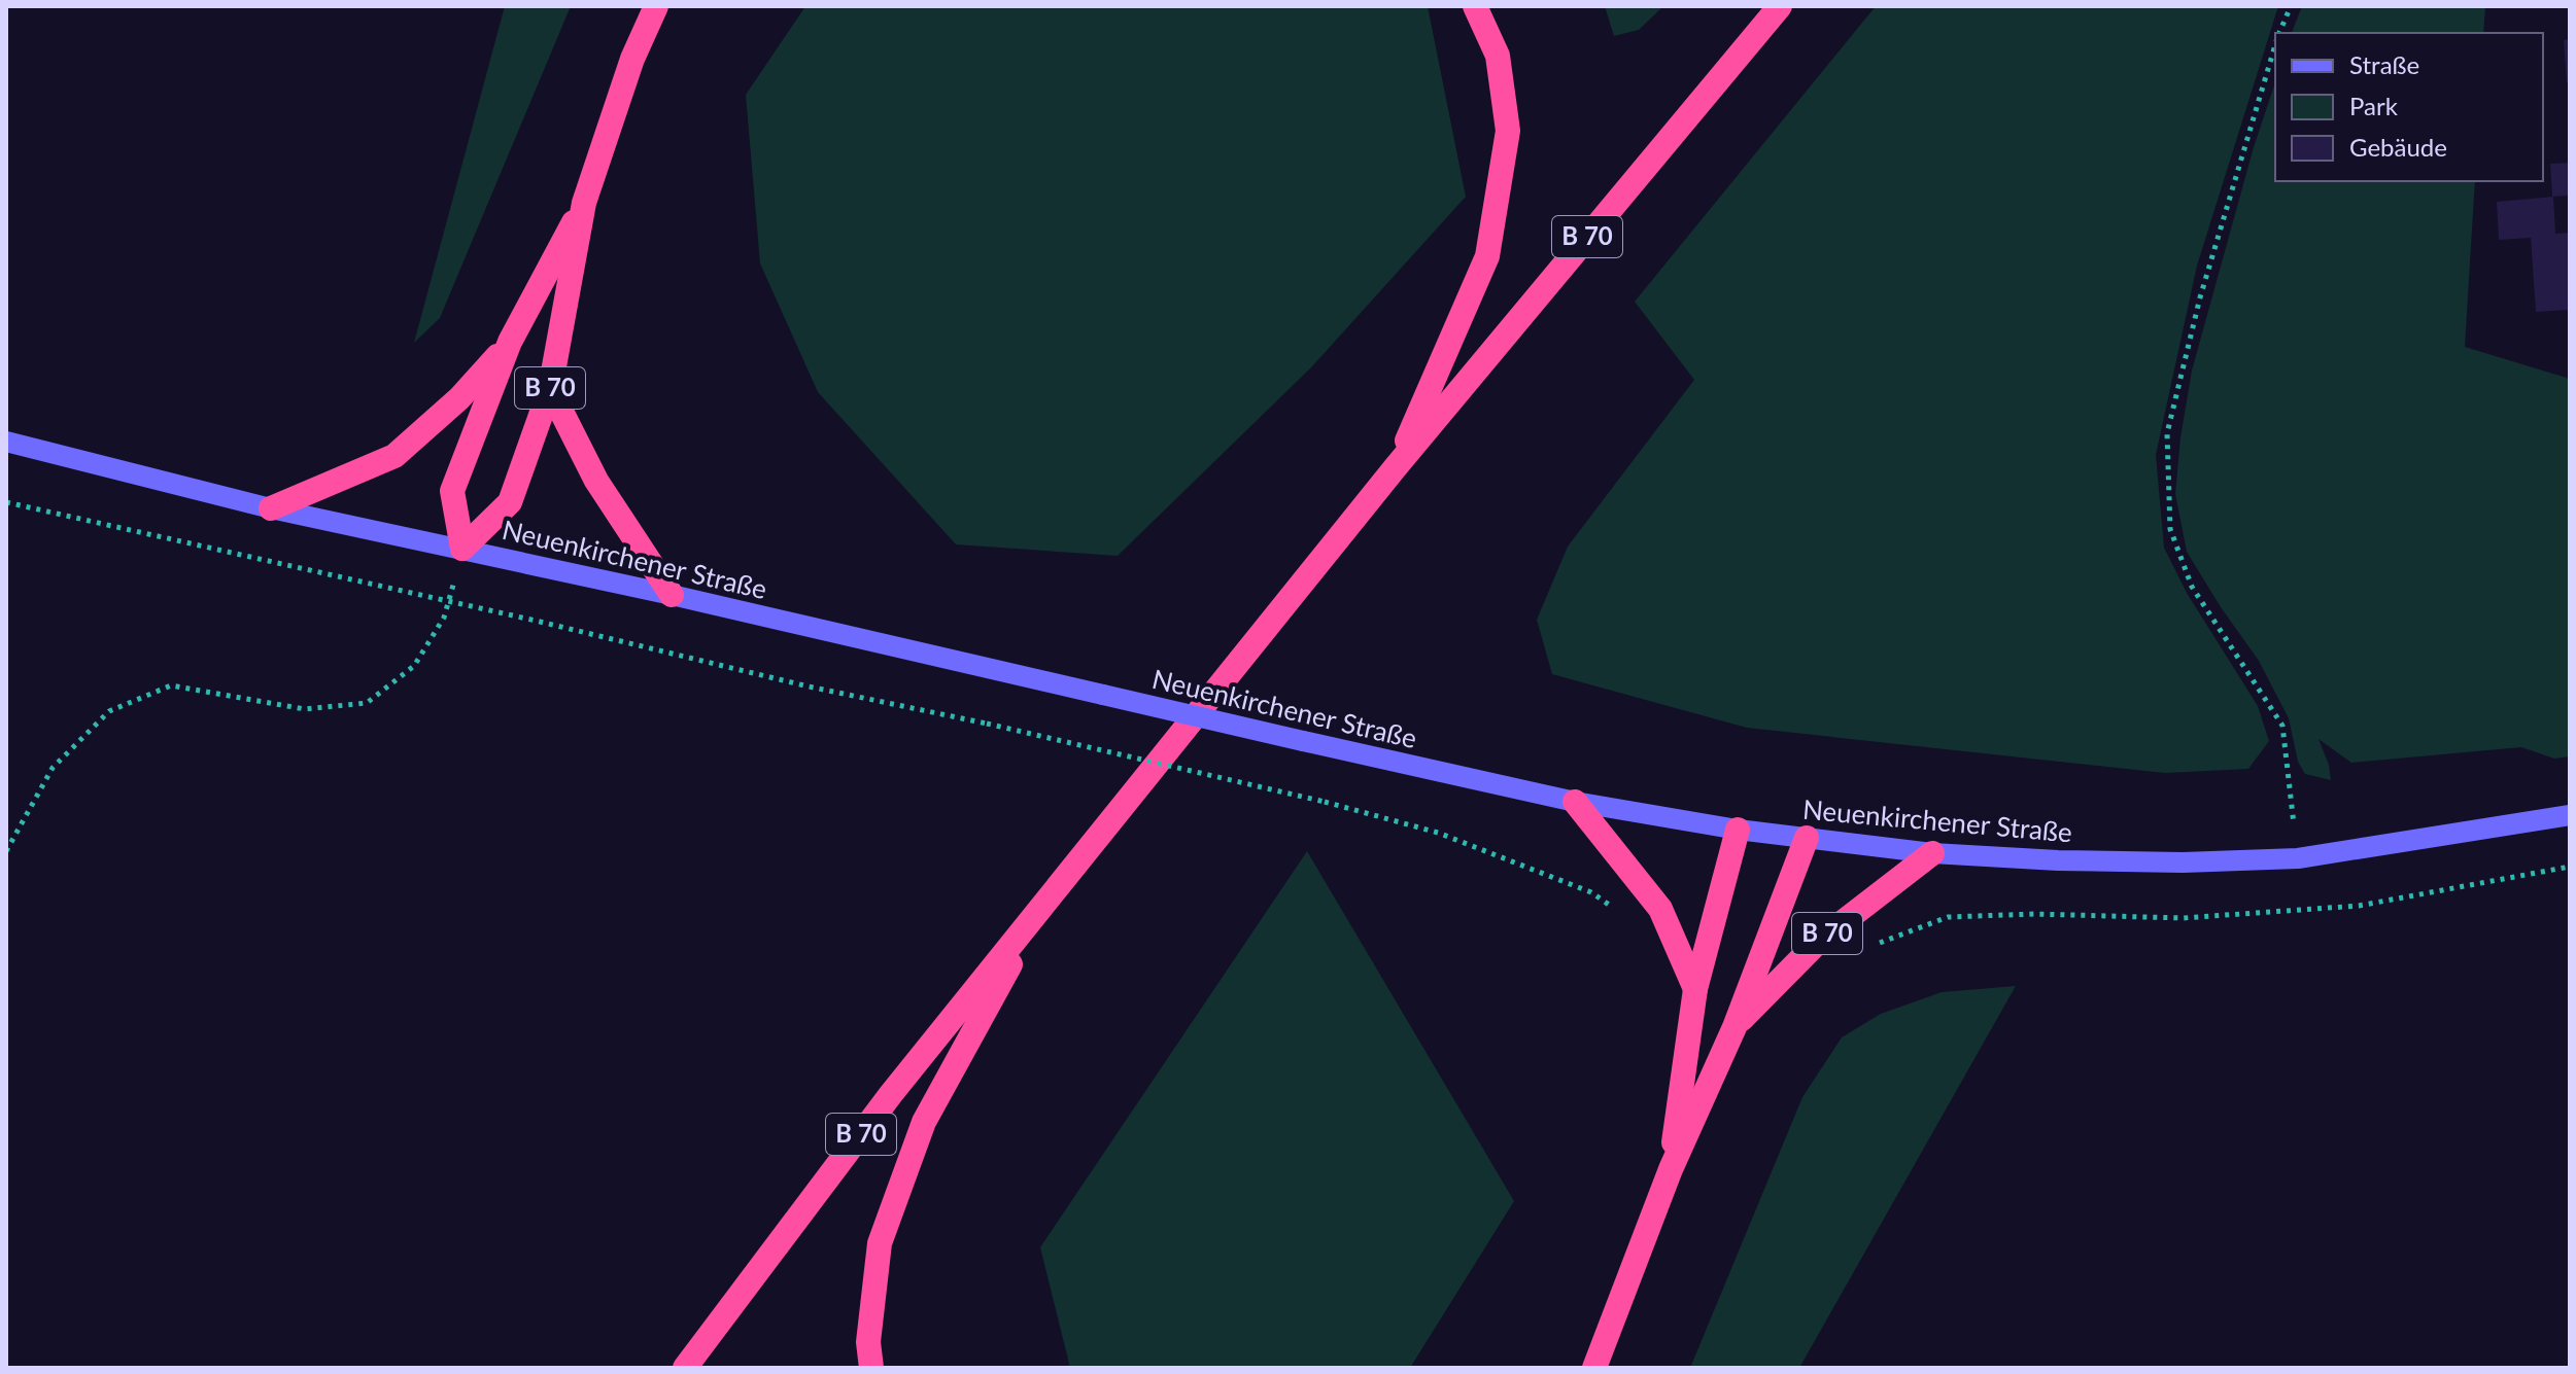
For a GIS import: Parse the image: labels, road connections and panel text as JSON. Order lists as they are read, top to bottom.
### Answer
{
  "streets": {
    "highway": ["B 70"],
    "street": ["Neuenkirchener Straße"]
  },
  "crossings": [
    ["B 70", "Neuenkirchener Straße"]
  ],
  "legend": ["Straße", "Park", "Gebäude"]
}
